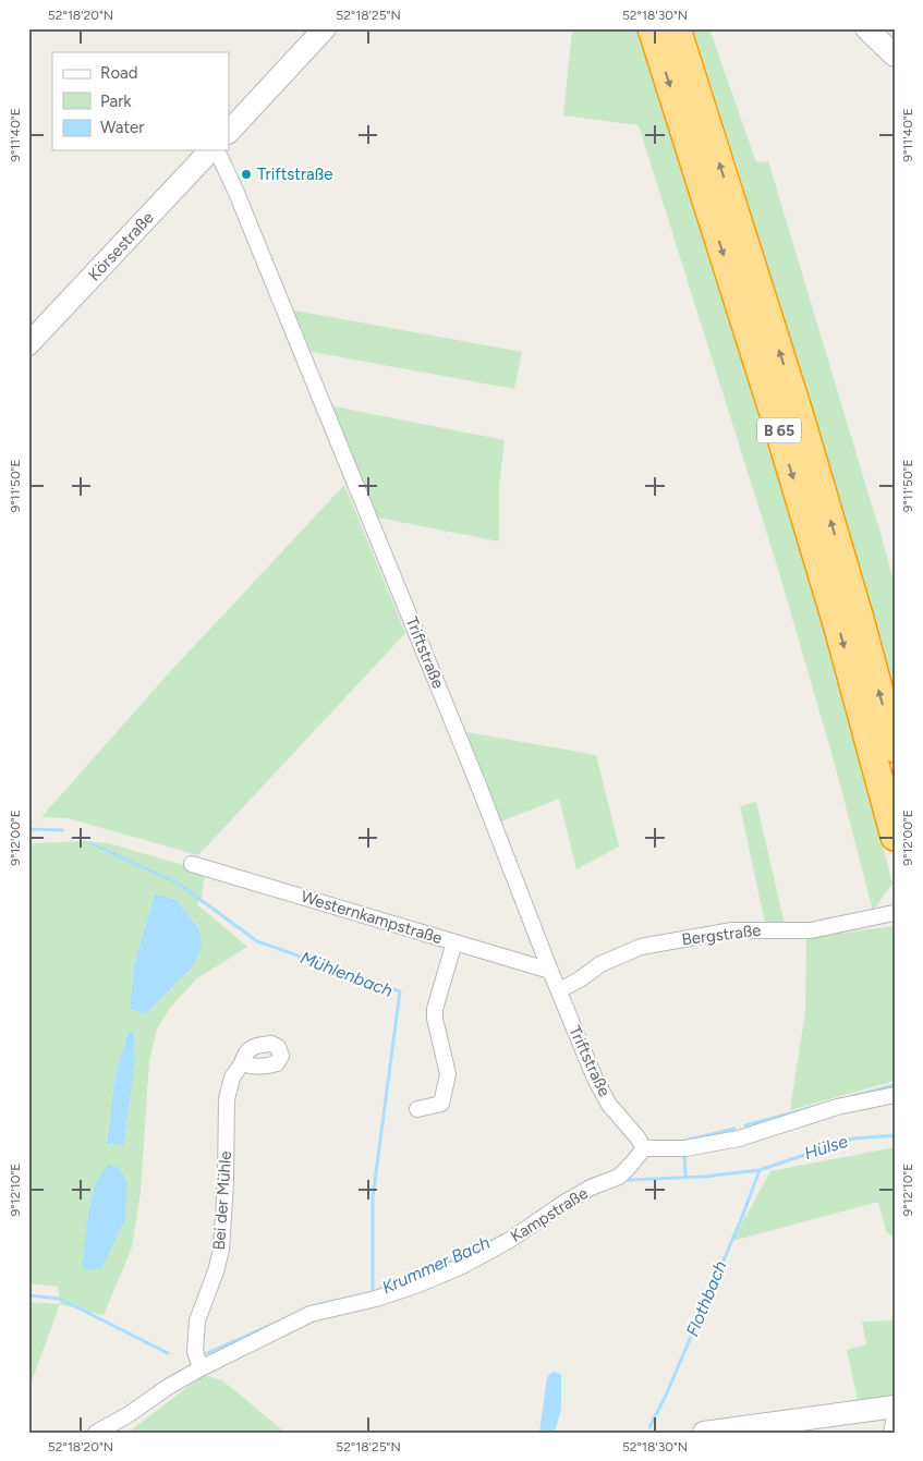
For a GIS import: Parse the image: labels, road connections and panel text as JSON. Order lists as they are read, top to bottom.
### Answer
{
  "streets": {
    "highway": ["B 65"],
    "street": [
      "Körsestraße",
      "Triftstraße",
      "Westernkampstraße",
      "Bergstraße",
      "Bei der Mühle",
      "Kampstraße"
    ]
  },
  "crossings": [
    ["Triftstraße", "Westernkampstraße"],
    ["Triftstraße", "Bergstraße"],
    ["Triftstraße", "Kampstraße"],
    ["Bei der Mühle", "Kampstraße"]
  ],
  "water": [
    "Mühlenbach",
    "Hülse",
    "Krummer Bach",
    "Flothbach"
  ],
  "places": ["Triftstraße"],
  "legend": ["Road", "Park", "Water"],
  "coordinates": [
    "52°18'20\"N",
    "52°18'25\"N",
    "52°18'30\"N",
    "9°11'40\"E",
    "9°11'50\"E",
    "9°12'00\"E",
    "9°12'10\"E"
  ]
}
